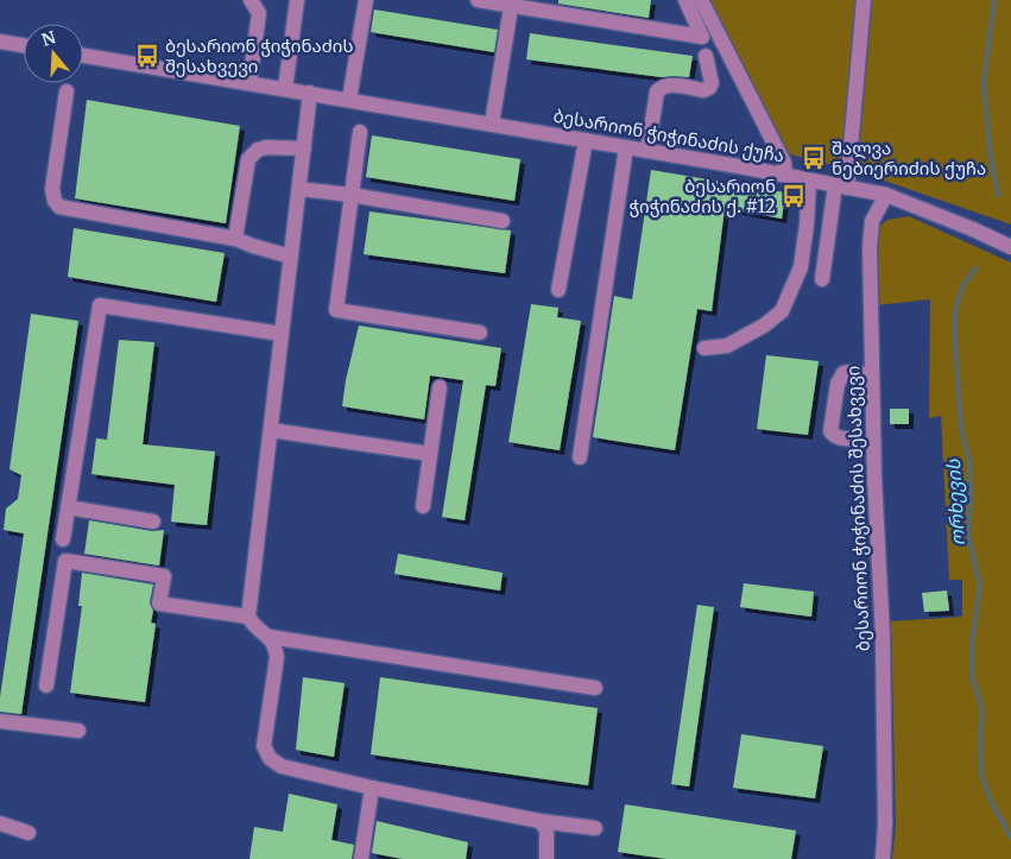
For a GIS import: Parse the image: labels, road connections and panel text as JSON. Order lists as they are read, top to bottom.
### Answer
{
  "streets": {
    "street": ["ბესარიონ ჭიჭინაძის ქუჩა", "ბესარიონ ჭიჭინაძის შესახვევი"]
  },
  "crossings": [
    ["ბესარიონ ჭიჭინაძის ქუჩა", "ბესარიონ ჭიჭინაძის შესახვევი"]
  ],
  "water": ["ორხევის"],
  "places": {
    "bus stop": ["ბესარიონ ჭიჭინაძის შესახვევი", "შალვა ნებიერიძის ქუჩა", "ბესარიონ ჭიჭინაძის ქ. #12"]
  },
  "north": "top"
}
